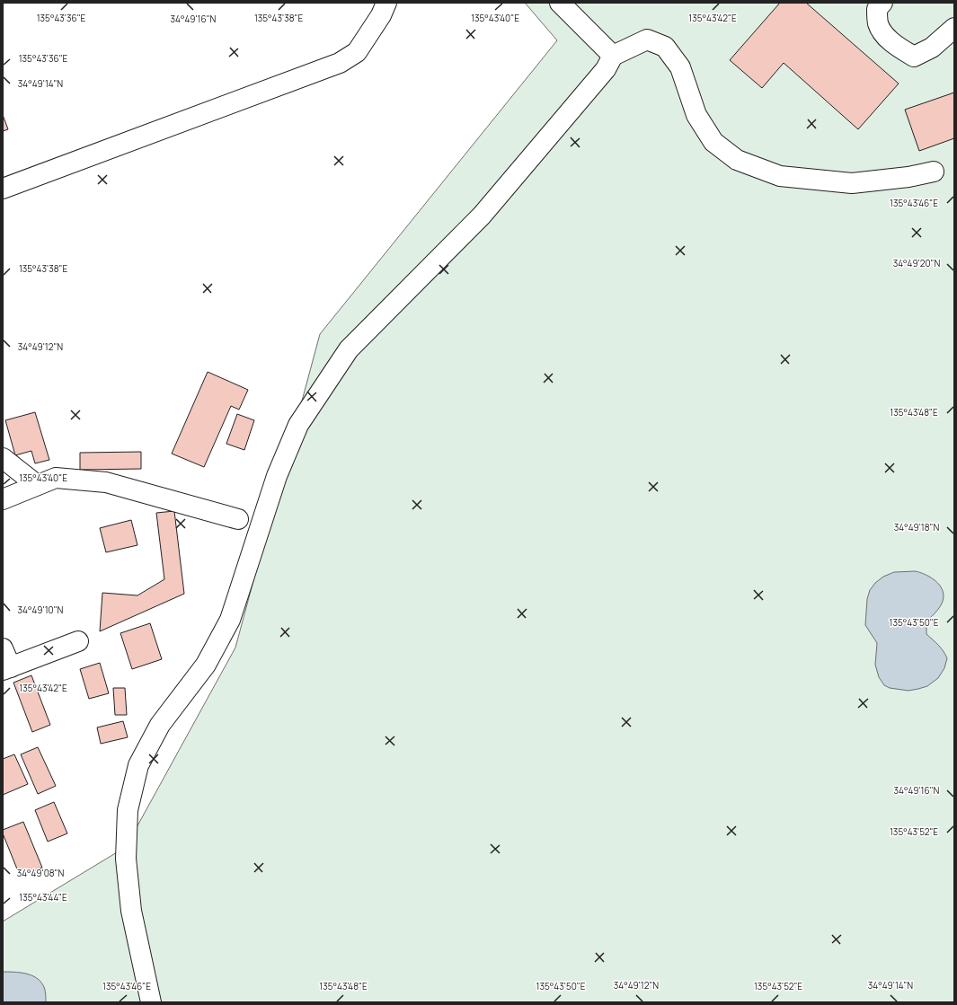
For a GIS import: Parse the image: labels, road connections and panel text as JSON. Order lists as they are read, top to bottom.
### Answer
{
  "coordinates": [
    "135°43'36\"E",
    "135°43'38\"E",
    "135°43'40\"E",
    "135°43'42\"E",
    "34°49'16\"N",
    "34°49'14\"N",
    "135°43'46\"E",
    "34°49'20\"N",
    "34°49'12\"N",
    "135°43'48\"E",
    "34°49'18\"N",
    "34°49'10\"N",
    "135°43'50\"E",
    "135°43'52\"E",
    "34°49'08\"N",
    "135°43'44\"E"
  ]
}
